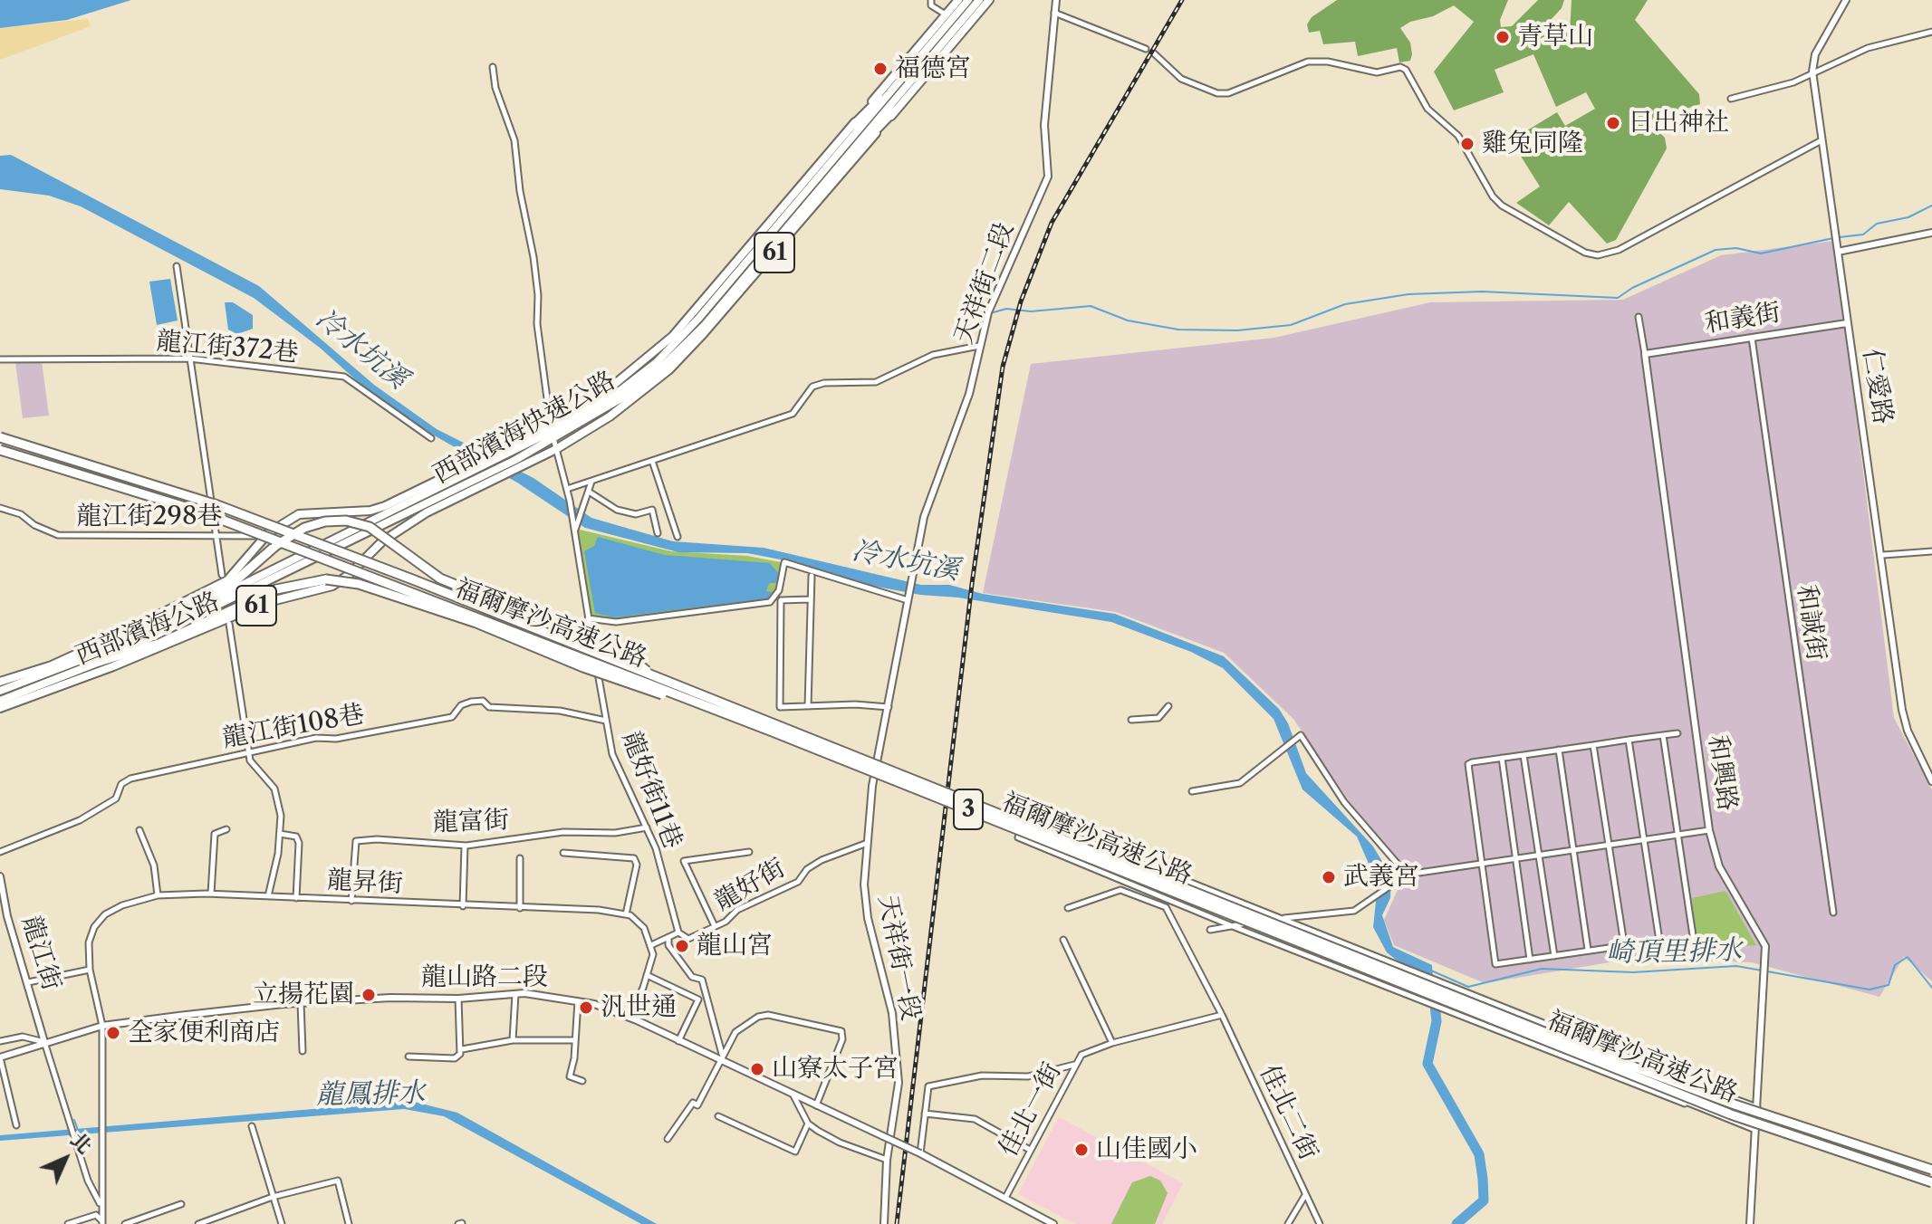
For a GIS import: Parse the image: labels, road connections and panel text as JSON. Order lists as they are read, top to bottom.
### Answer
{
  "streets": {
    "highway": ["福爾摩沙高速公路", "3"],
    "main road": ["61", "西部濱海快速公路", "西部濱海公路"],
    "street": [
      "天祥街二段",
      "和義街",
      "龍江街372巷",
      "仁愛路",
      "龍江街298巷",
      "和誠街",
      "龍江街108巷",
      "和興路",
      "龍好街11巷",
      "龍富街",
      "龍昇街",
      "龍好街",
      "龍江街",
      "天祥街一段",
      "龍山路二段",
      "佳北一街",
      "佳北二街"
    ]
  },
  "crossings": [
    ["和義街", "仁愛路"],
    ["和義街", "和誠街"],
    ["和義街", "和興路"],
    ["西部濱海快速公路", "西部濱海公路"],
    ["西部濱海快速公路", "龍好街11巷"],
    ["龍江街298巷", "西部濱海公路"],
    ["西部濱海公路", "龍好街11巷"],
    ["龍江街108巷", "龍好街11巷"],
    ["龍好街11巷", "龍富街"],
    ["龍好街11巷", "龍好街"],
    ["龍富街", "龍昇街"],
    ["龍昇街", "龍山路二段"],
    ["龍好街", "天祥街一段"],
    ["龍江街", "龍山路二段"],
    ["龍山路二段", "佳北一街"],
    ["佳北一街", "佳北二街"]
  ],
  "water": ["冷水坑溪", "崎頂里排水", "龍鳳排水"],
  "places": [
    "青草山",
    "福德宮",
    "日出神社",
    "雞兔同隆",
    "武義宮",
    "龍山宮",
    "立揚花園",
    "汎世通",
    "全家便利商店",
    "山寮太子宮",
    "山佳國小"
  ],
  "north": "top right"
}
